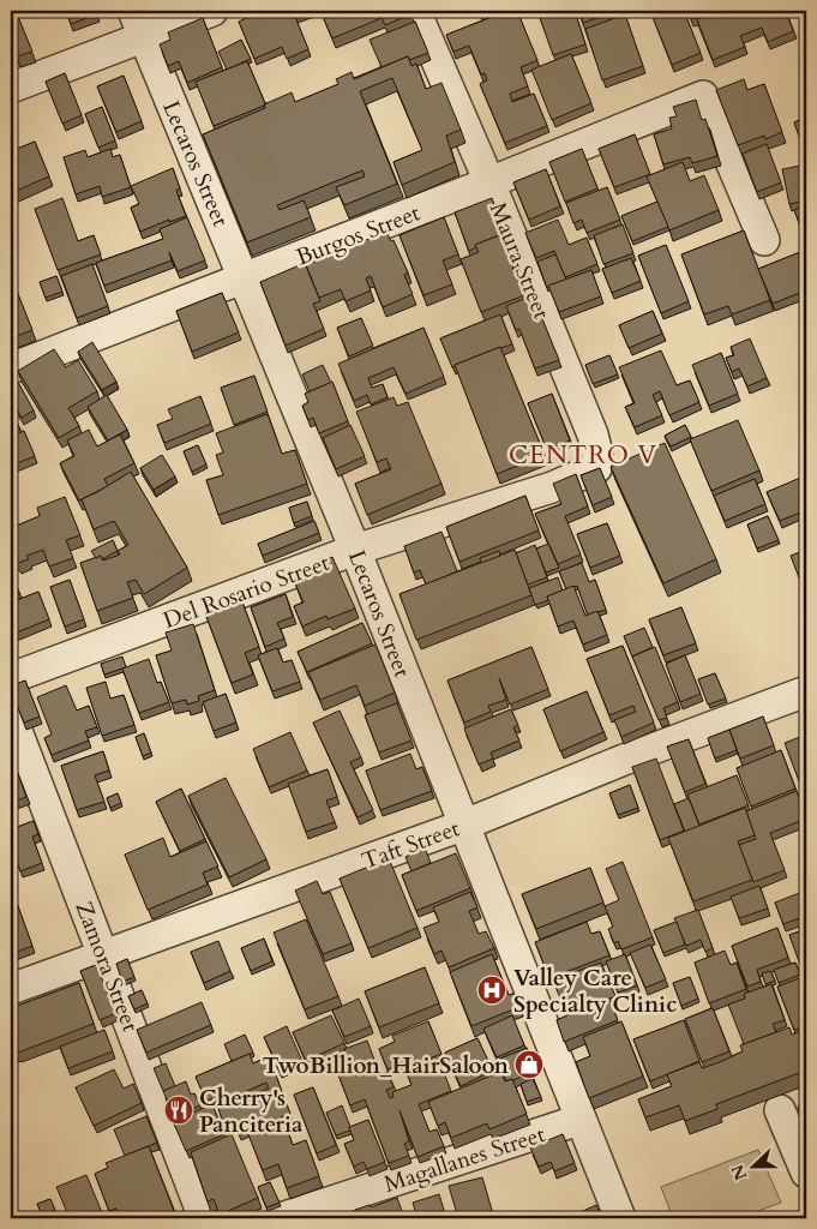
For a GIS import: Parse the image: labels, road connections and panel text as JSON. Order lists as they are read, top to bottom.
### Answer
{
  "streets": {
    "street": [
      "Lecaros Street",
      "Burgos Street",
      "Maura Street",
      "Del Rosario Street",
      "Taft Street",
      "Zamora Street",
      "Magallanes Street"
    ]
  },
  "crossings": [
    ["Lecaros Street", "Burgos Street"],
    ["Lecaros Street", "Del Rosario Street"],
    ["Lecaros Street", "Taft Street"],
    ["Lecaros Street", "Magallanes Street"],
    ["Burgos Street", "Maura Street"],
    ["Maura Street", "Del Rosario Street"],
    ["Taft Street", "Zamora Street"]
  ],
  "districts": ["CENTRO V"],
  "places": {
    "hospital": ["Valley Care Specialty Clinic"],
    "shop": ["TwoBillion_HairSaloon"],
    "restaurant": ["Cherry's Panciteria"]
  },
  "north": "left"
}
